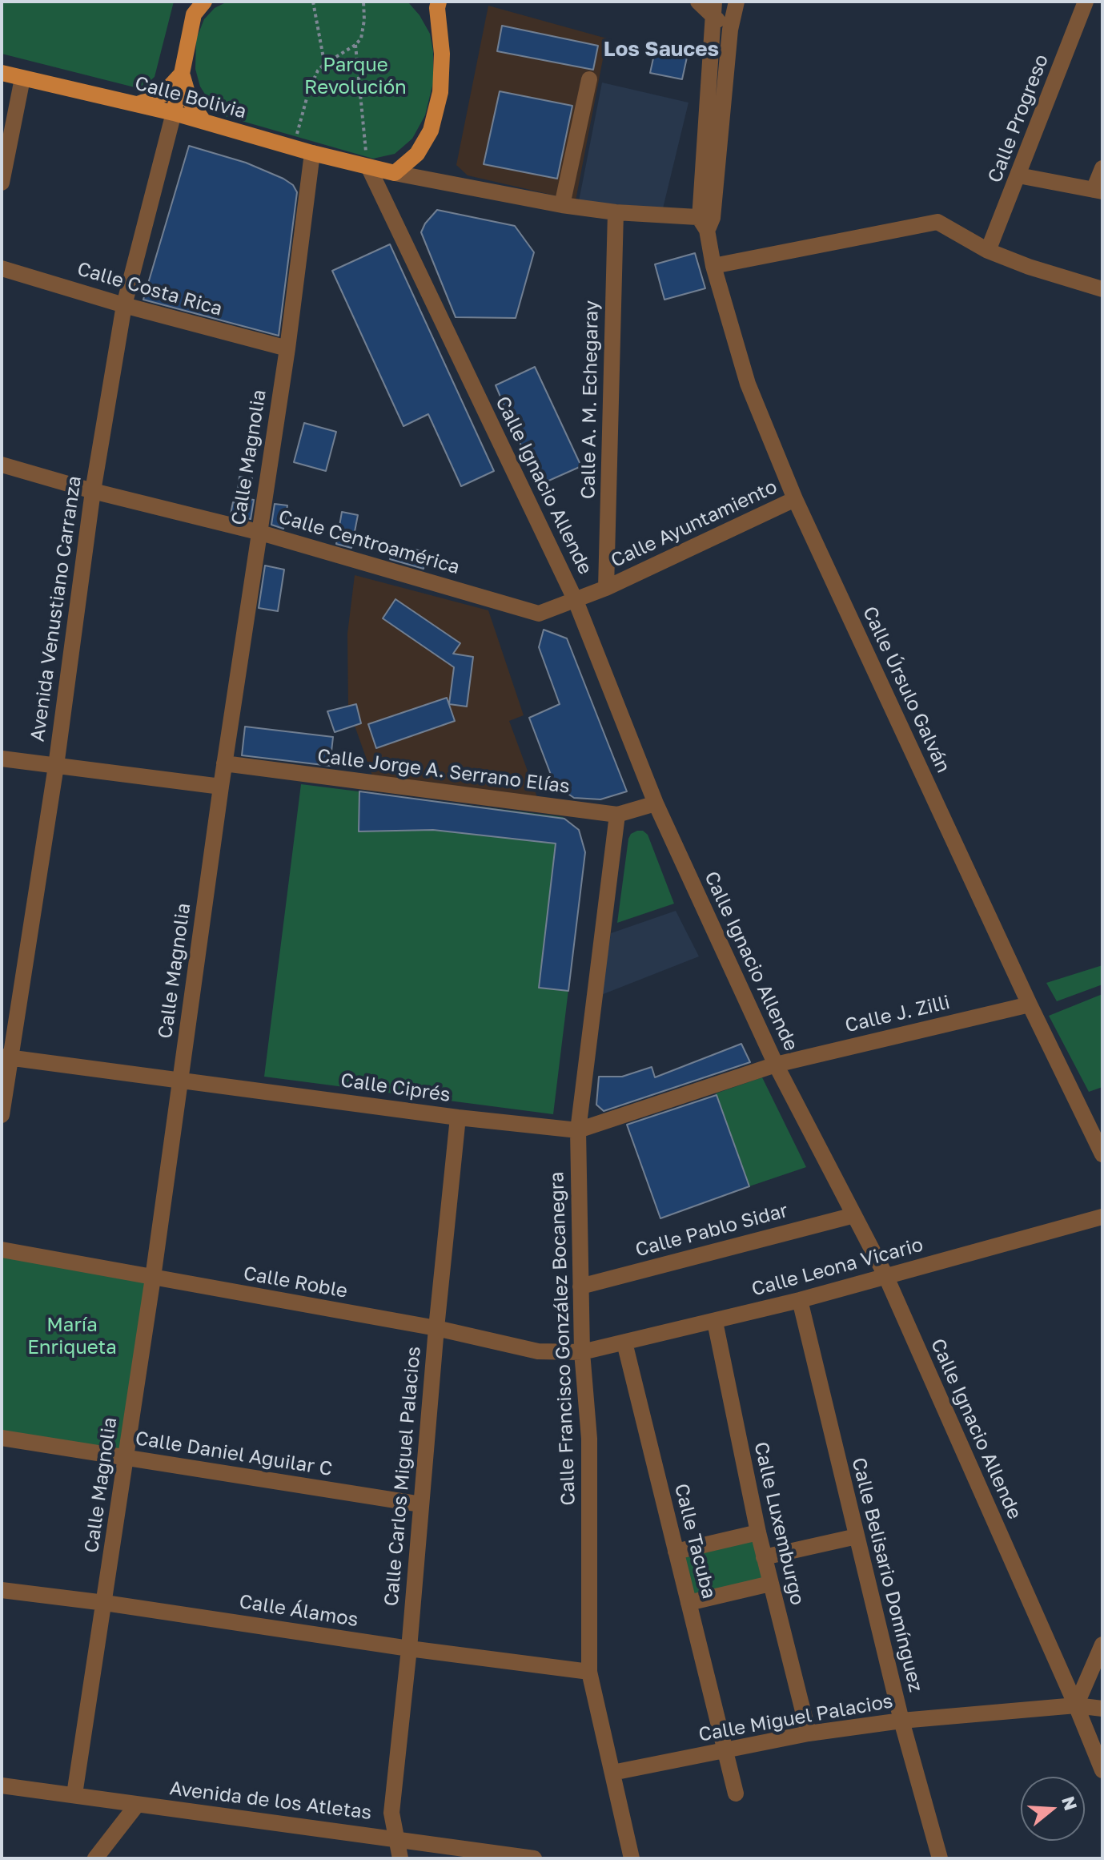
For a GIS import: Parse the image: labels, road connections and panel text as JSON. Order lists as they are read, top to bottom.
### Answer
{
  "streets": {
    "main road": ["Calle Bolivia"],
    "street": [
      "Calle Progreso",
      "Calle Costa Rica",
      "Calle A. M. Echegaray",
      "Calle Magnolia",
      "Calle Ignacio Allende",
      "Calle Ayuntamiento",
      "Calle Centroamérica",
      "Avenida Venustiano Carranza",
      "Calle Úrsulo Galván",
      "Calle Jorge A. Serrano Elías",
      "Calle J. Zilli",
      "Calle Ciprés",
      "Calle Pablo Sidar",
      "Calle Leona Vicario",
      "Calle Roble",
      "Calle Francisco González Bocanegra",
      "Calle Daniel Aguilar C",
      "Calle Carlos Miguel Palacios",
      "Calle Luxemburgo",
      "Calle Tacuba",
      "Calle Belisario Domínguez",
      "Calle Álamos",
      "Calle Miguel Palacios",
      "Avenida de los Atletas"
    ]
  },
  "crossings": [
    ["Calle Bolivia", "Calle Magnolia"],
    ["Calle Bolivia", "Calle Ignacio Allende"],
    ["Calle Bolivia", "Avenida Venustiano Carranza"],
    ["Calle Costa Rica", "Calle Magnolia"],
    ["Calle Costa Rica", "Avenida Venustiano Carranza"],
    ["Calle A. M. Echegaray", "Calle Ayuntamiento"],
    ["Calle Magnolia", "Calle Centroamérica"],
    ["Calle Magnolia", "Calle Jorge A. Serrano Elías"],
    ["Calle Magnolia", "Calle Ciprés"],
    ["Calle Magnolia", "Calle Roble"],
    ["Calle Magnolia", "Calle Daniel Aguilar C"],
    ["Calle Magnolia", "Calle Álamos"],
    ["Calle Magnolia", "Avenida de los Atletas"],
    ["Calle Ignacio Allende", "Calle Ayuntamiento"],
    ["Calle Ignacio Allende", "Calle Centroamérica"],
    ["Calle Ignacio Allende", "Calle Jorge A. Serrano Elías"],
    ["Calle Ignacio Allende", "Calle J. Zilli"],
    ["Calle Ignacio Allende", "Calle Ciprés"],
    ["Calle Ignacio Allende", "Calle Pablo Sidar"],
    ["Calle Ignacio Allende", "Calle Leona Vicario"],
    ["Calle Ignacio Allende", "Calle Miguel Palacios"],
    ["Calle Ayuntamiento", "Calle Centroamérica"],
    ["Calle Ayuntamiento", "Calle Úrsulo Galván"],
    ["Calle Centroamérica", "Avenida Venustiano Carranza"],
    ["Avenida Venustiano Carranza", "Calle Ciprés"],
    ["Calle Úrsulo Galván", "Calle J. Zilli"],
    ["Calle Jorge A. Serrano Elías", "Calle Francisco González Bocanegra"],
    ["Calle J. Zilli", "Calle Ciprés"],
    ["Calle Ciprés", "Calle Francisco González Bocanegra"],
    ["Calle Ciprés", "Calle Carlos Miguel Palacios"],
    ["Calle Pablo Sidar", "Calle Francisco González Bocanegra"],
    ["Calle Leona Vicario", "Calle Roble"],
    ["Calle Leona Vicario", "Calle Francisco González Bocanegra"],
    ["Calle Leona Vicario", "Calle Luxemburgo"],
    ["Calle Leona Vicario", "Calle Tacuba"],
    ["Calle Leona Vicario", "Calle Belisario Domínguez"],
    ["Calle Roble", "Calle Francisco González Bocanegra"],
    ["Calle Roble", "Calle Carlos Miguel Palacios"],
    ["Calle Francisco González Bocanegra", "Calle Álamos"],
    ["Calle Francisco González Bocanegra", "Calle Miguel Palacios"],
    ["Calle Daniel Aguilar C", "Calle Carlos Miguel Palacios"],
    ["Calle Carlos Miguel Palacios", "Calle Álamos"],
    ["Calle Carlos Miguel Palacios", "Avenida de los Atletas"],
    ["Calle Luxemburgo", "Calle Miguel Palacios"],
    ["Calle Tacuba", "Calle Miguel Palacios"],
    ["Calle Belisario Domínguez", "Calle Miguel Palacios"]
  ],
  "districts": ["Los Sauces"],
  "parks": ["Parque Revolución", "María Enriqueta"],
  "north": "right"
}
